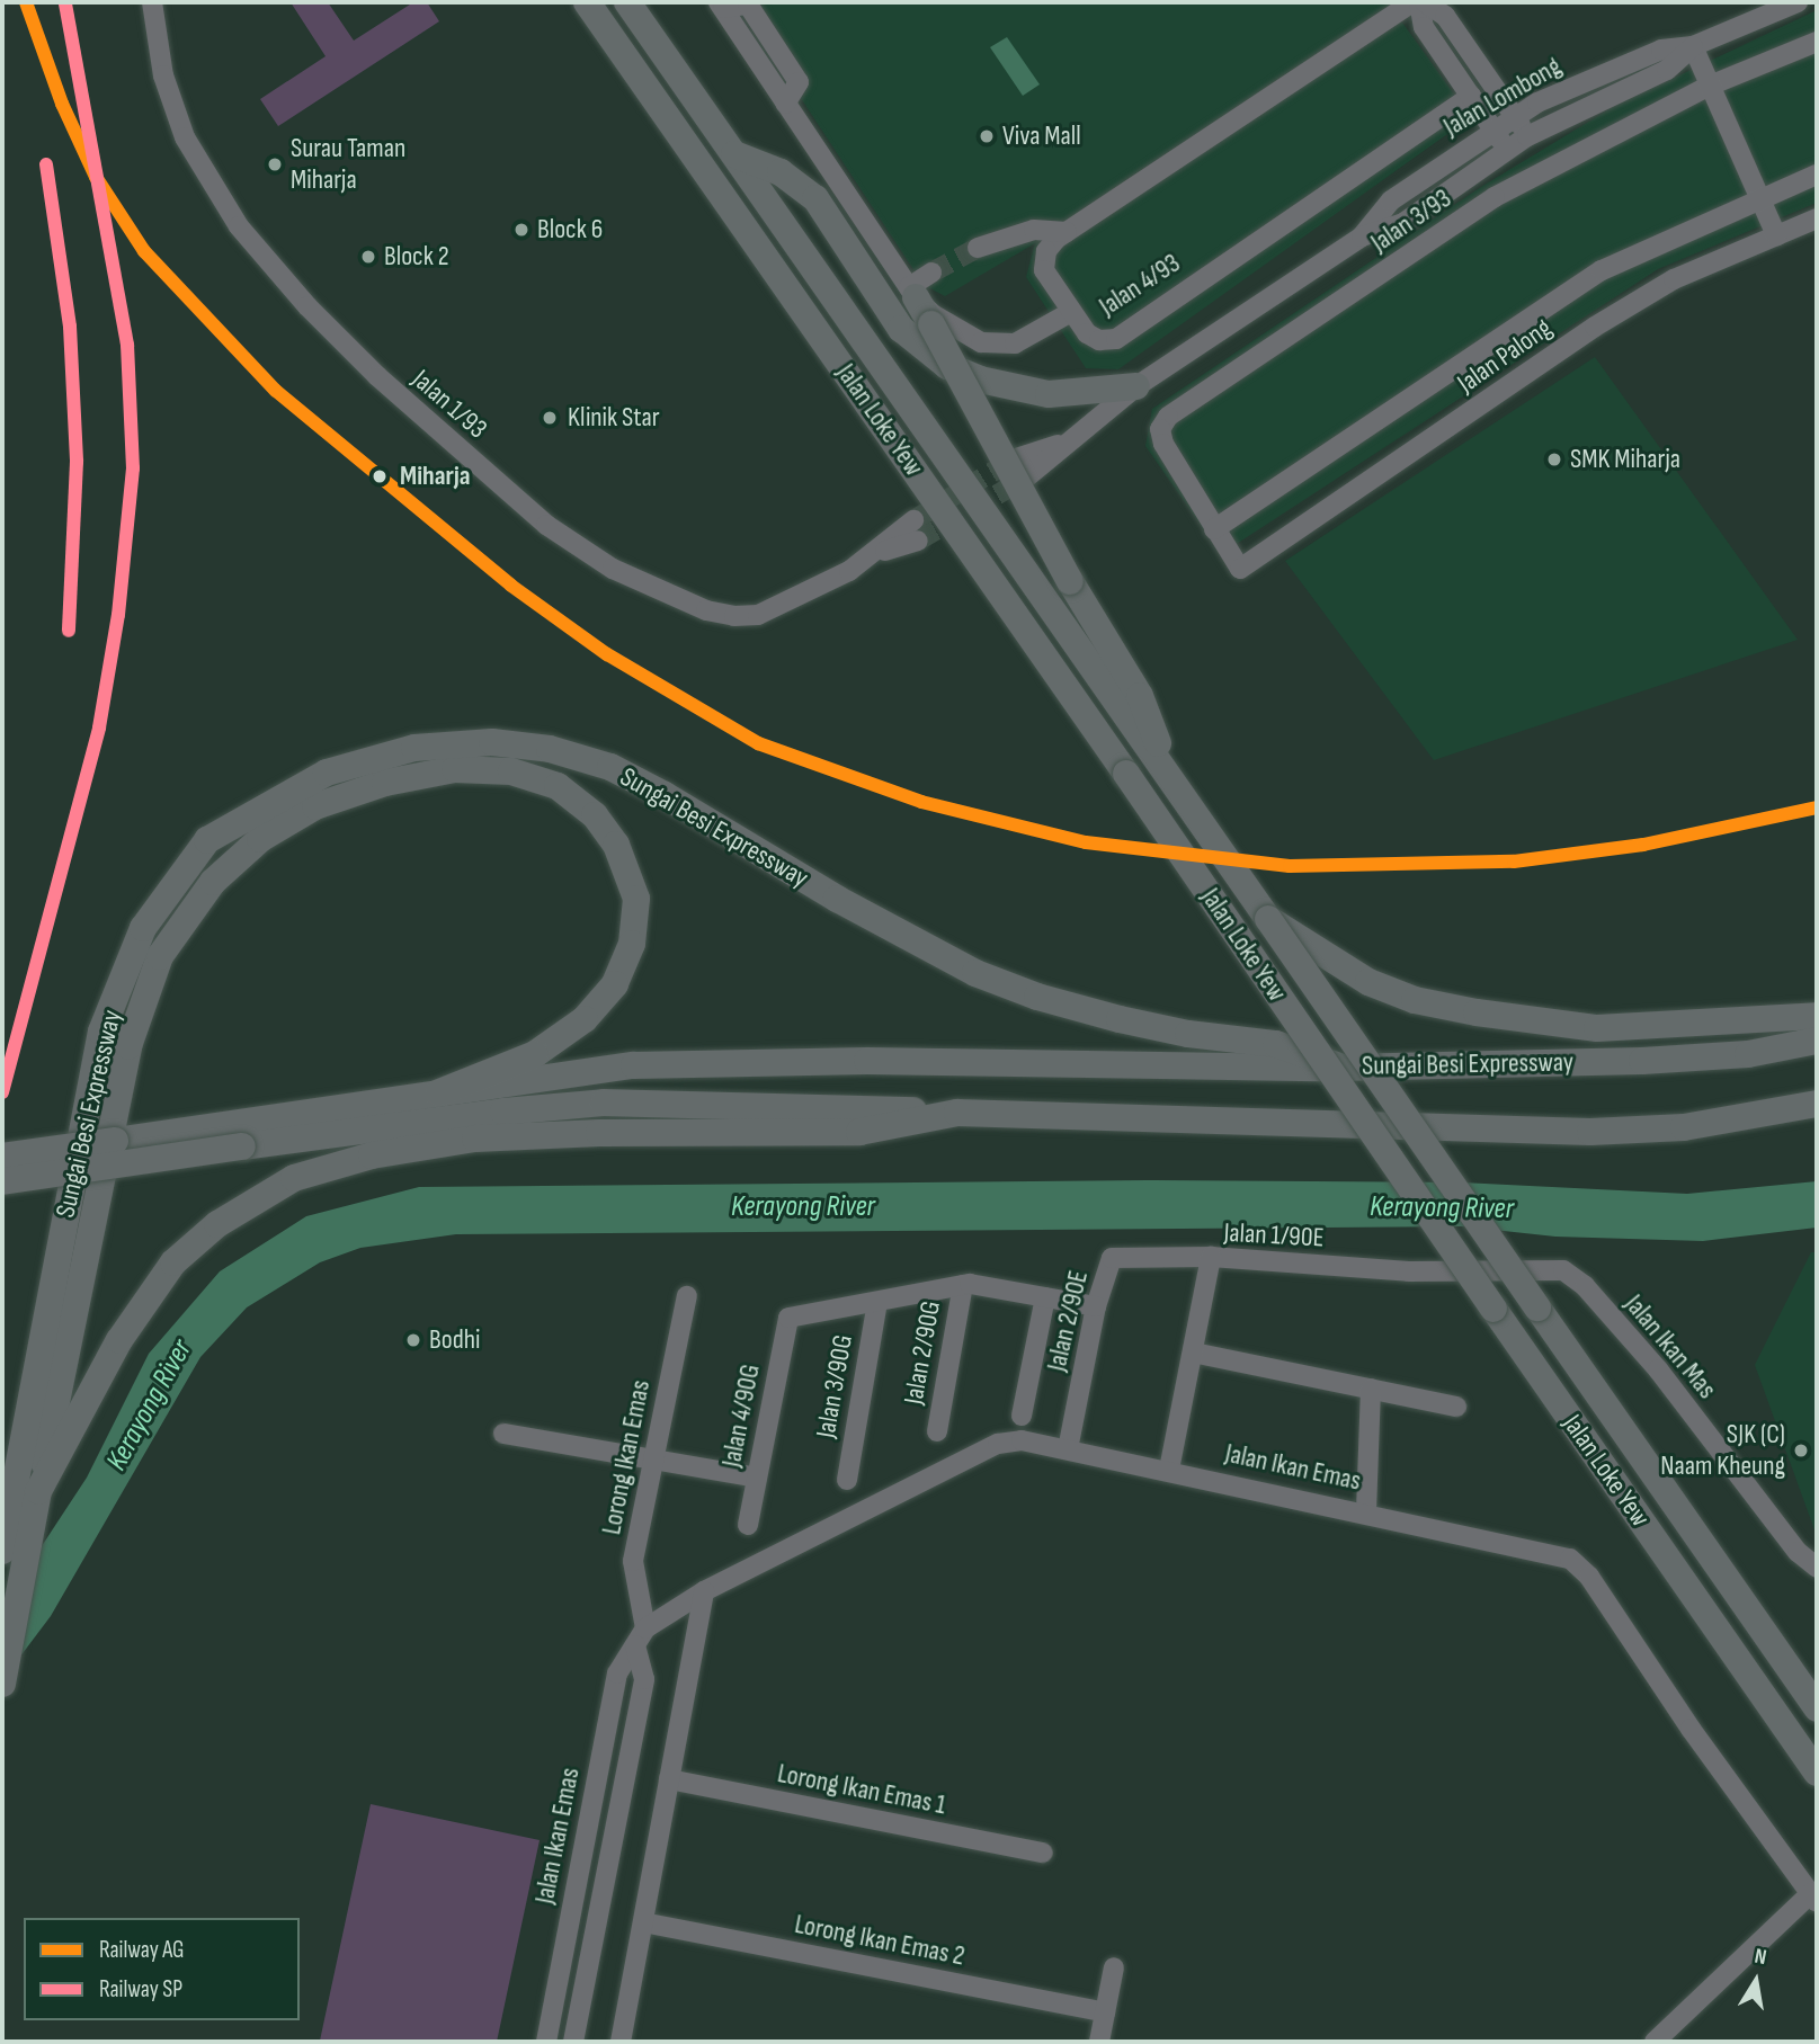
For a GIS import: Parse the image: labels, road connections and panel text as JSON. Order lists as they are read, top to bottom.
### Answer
{
  "streets": {
    "highway": ["Jalan Loke Yew", "Sungai Besi Expressway"],
    "street": [
      "Jalan Lombong",
      "Jalan 3/93",
      "Jalan 4/93",
      "Jalan Palong",
      "Jalan 1/93",
      "Jalan 1/90E",
      "Jalan 2/90E",
      "Jalan Ikan Mas",
      "Jalan 2/90G",
      "Jalan 3/90G",
      "Jalan 4/90G",
      "Lorong Ikan Emas",
      "Jalan Ikan Emas",
      "Lorong Ikan Emas 1",
      "Lorong Ikan Emas 2"
    ]
  },
  "crossings": [
    ["Jalan 3/93", "Jalan Palong"],
    ["Jalan 1/90E", "Jalan 2/90E"],
    ["Jalan 1/90E", "Jalan Ikan Mas"],
    ["Jalan 1/90E", "Jalan Ikan Emas"],
    ["Jalan 2/90E", "Jalan Ikan Emas"],
    ["Jalan 3/90G", "Jalan 4/90G"],
    ["Lorong Ikan Emas", "Jalan Ikan Emas"]
  ],
  "water": ["Kerayong River"],
  "places": [
    "Viva Mall",
    "Surau Taman Miharja",
    "Block 6",
    "Block 2",
    "Klinik Star",
    "SMK Miharja",
    "Miharja",
    "Bodhi",
    "SJK (C) Naam Kheung"
  ],
  "lines": ["rail line AG", "rail line SP"],
  "legend": ["Railway AG", "Railway SP"],
  "north": "top"
}
